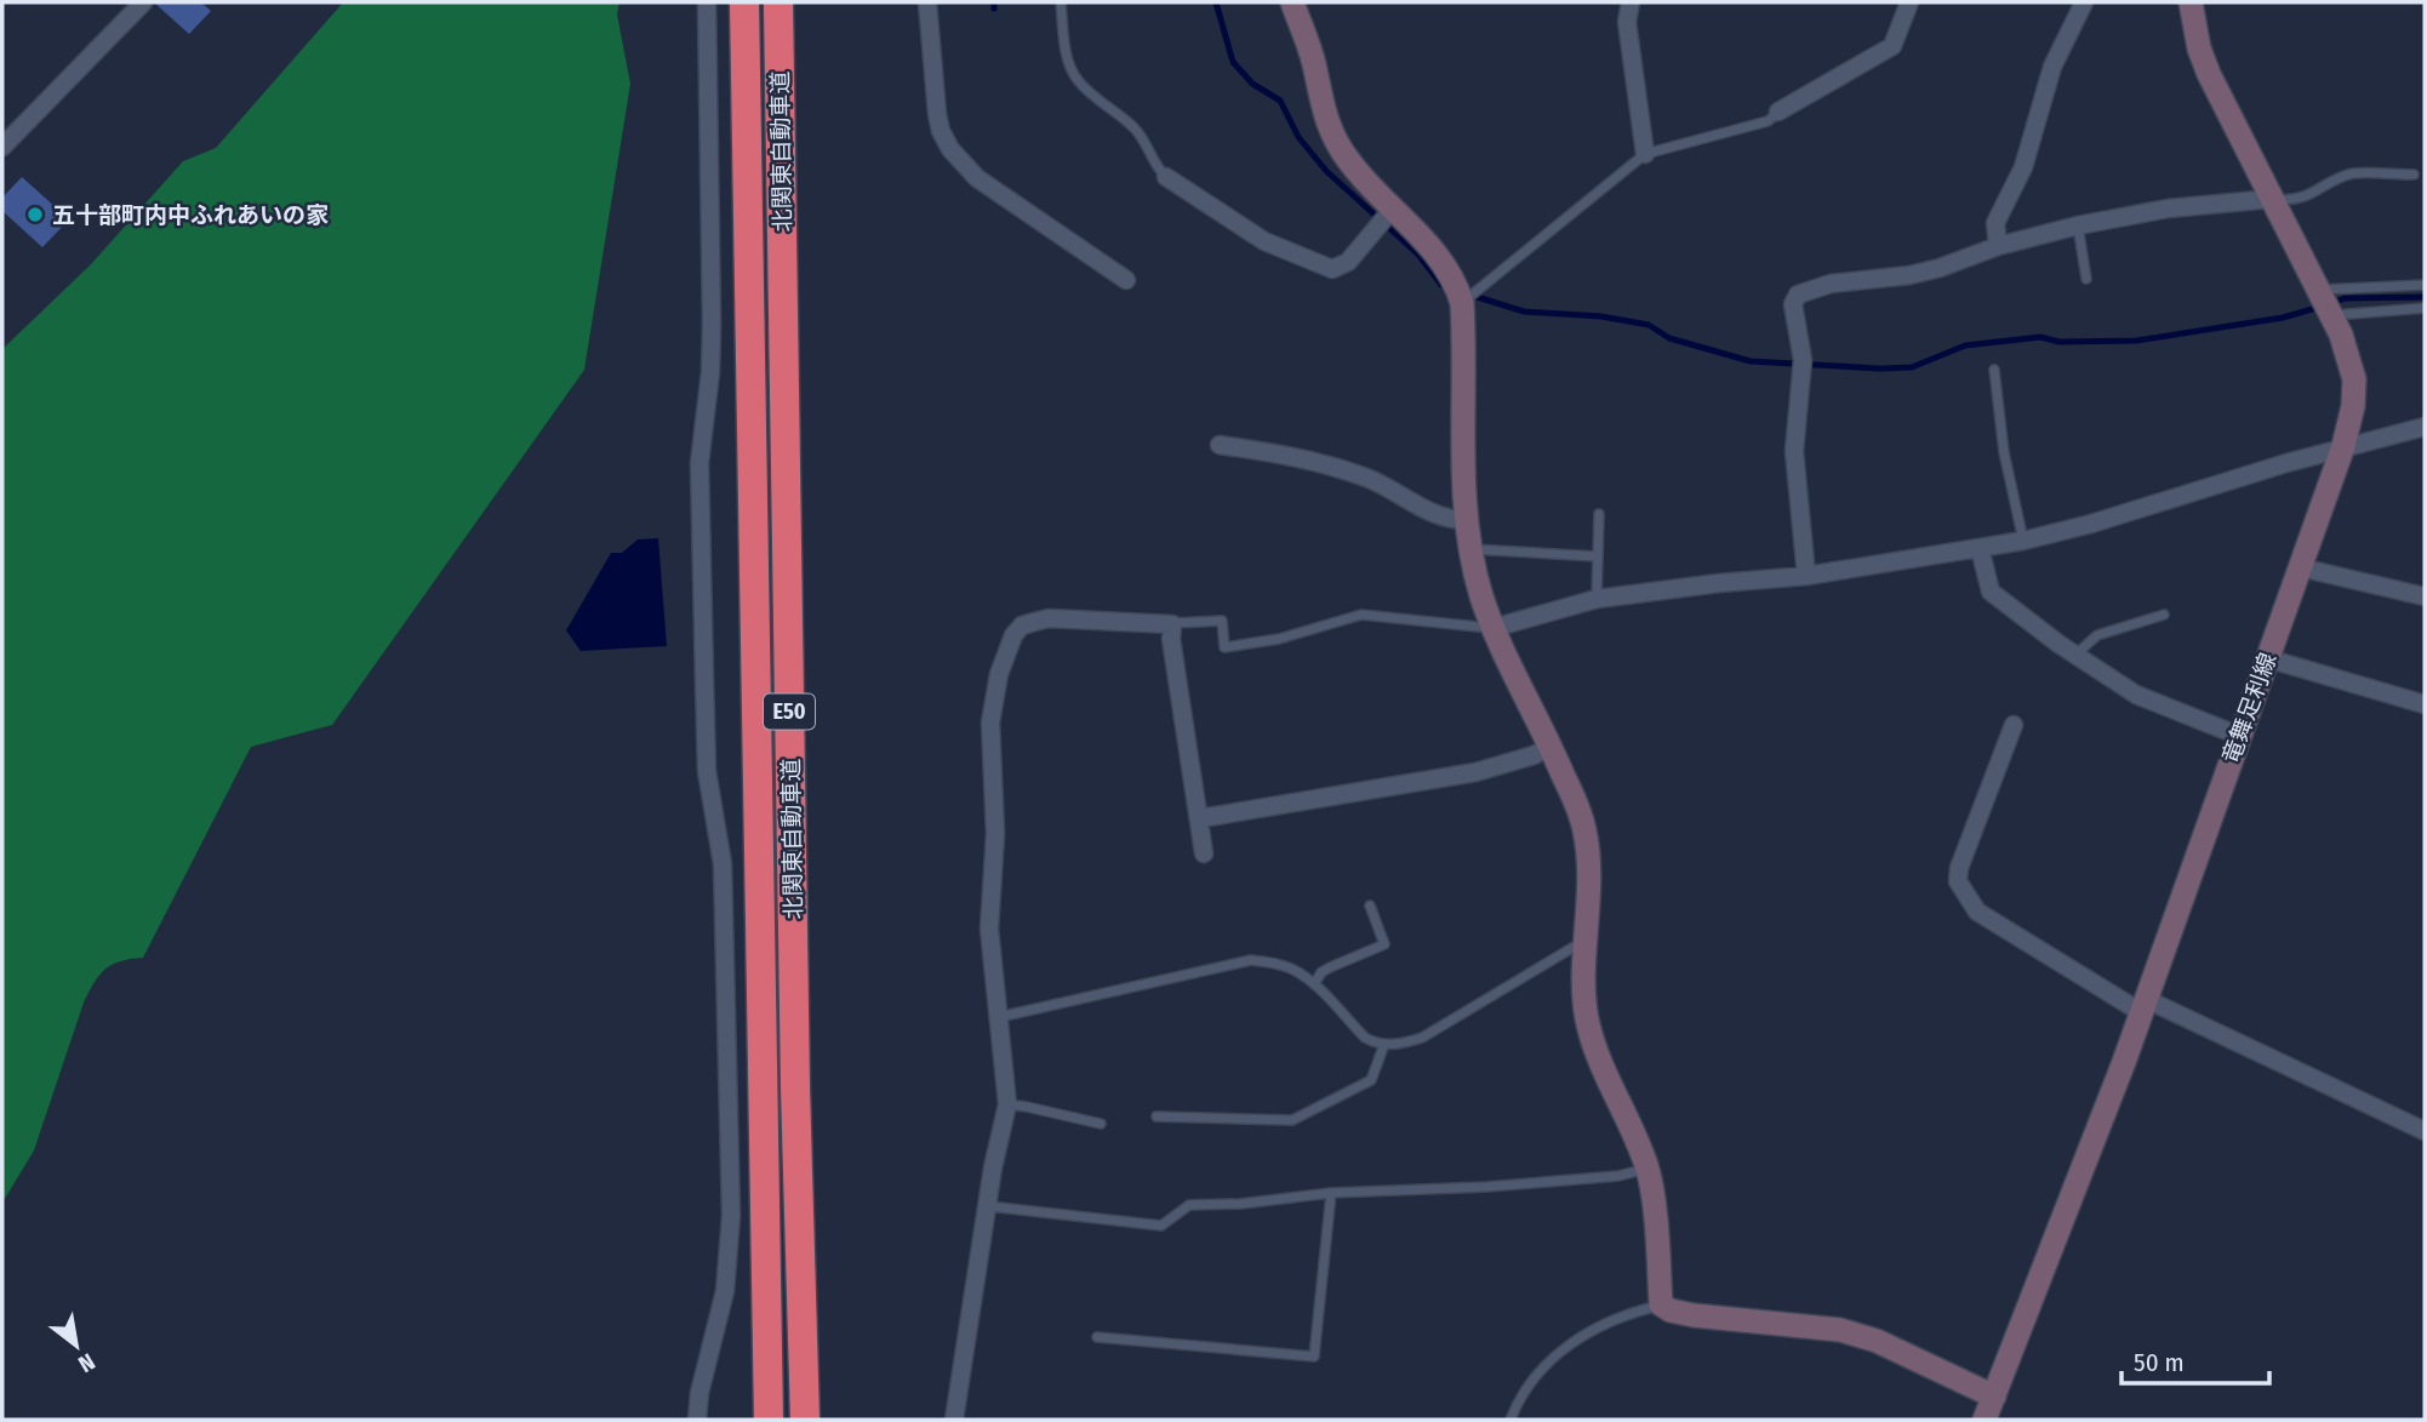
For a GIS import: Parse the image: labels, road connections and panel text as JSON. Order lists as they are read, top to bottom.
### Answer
{
  "streets": {
    "highway": ["北関東自動車道", "E50"],
    "street": ["竜舞足利線"]
  },
  "places": ["五十部町内中ふれあいの家"],
  "scale_bar": "50 m",
  "north": "bottom right"
}
